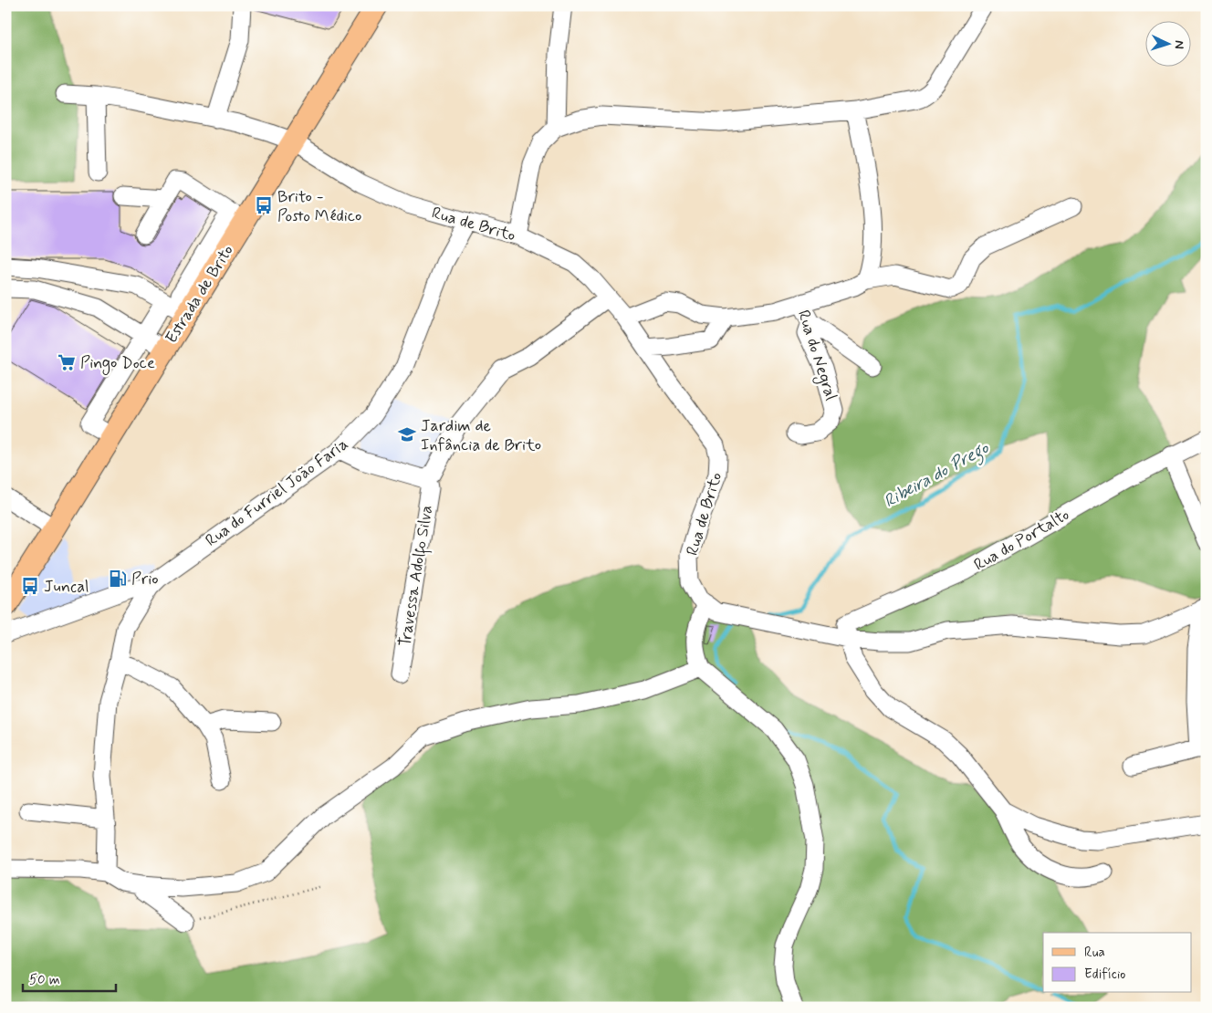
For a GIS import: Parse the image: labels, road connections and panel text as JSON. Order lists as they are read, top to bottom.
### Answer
{
  "streets": {
    "main road": ["Estrada de Brito"],
    "street": [
      "Rua de Brito",
      "Rua do Negral",
      "Rua do Furriel João Faria",
      "Rua do Portalto",
      "Travessa Adolfo Silva"
    ]
  },
  "crossings": [
    ["Rua de Brito", "Estrada de Brito"],
    ["Rua de Brito", "Rua do Furriel João Faria"]
  ],
  "water": ["Ribeira do Prego"],
  "places": {
    "bus stop": ["Brito - Posto Médico", "Juncal"],
    "supermarket": ["Pingo Doce"],
    "school or university": ["Jardim de Infância de Brito"],
    "fuel station": ["Prio"]
  },
  "legend": ["Rua", "Edifício"],
  "scale_bar": "50 m",
  "north": "right"
}
